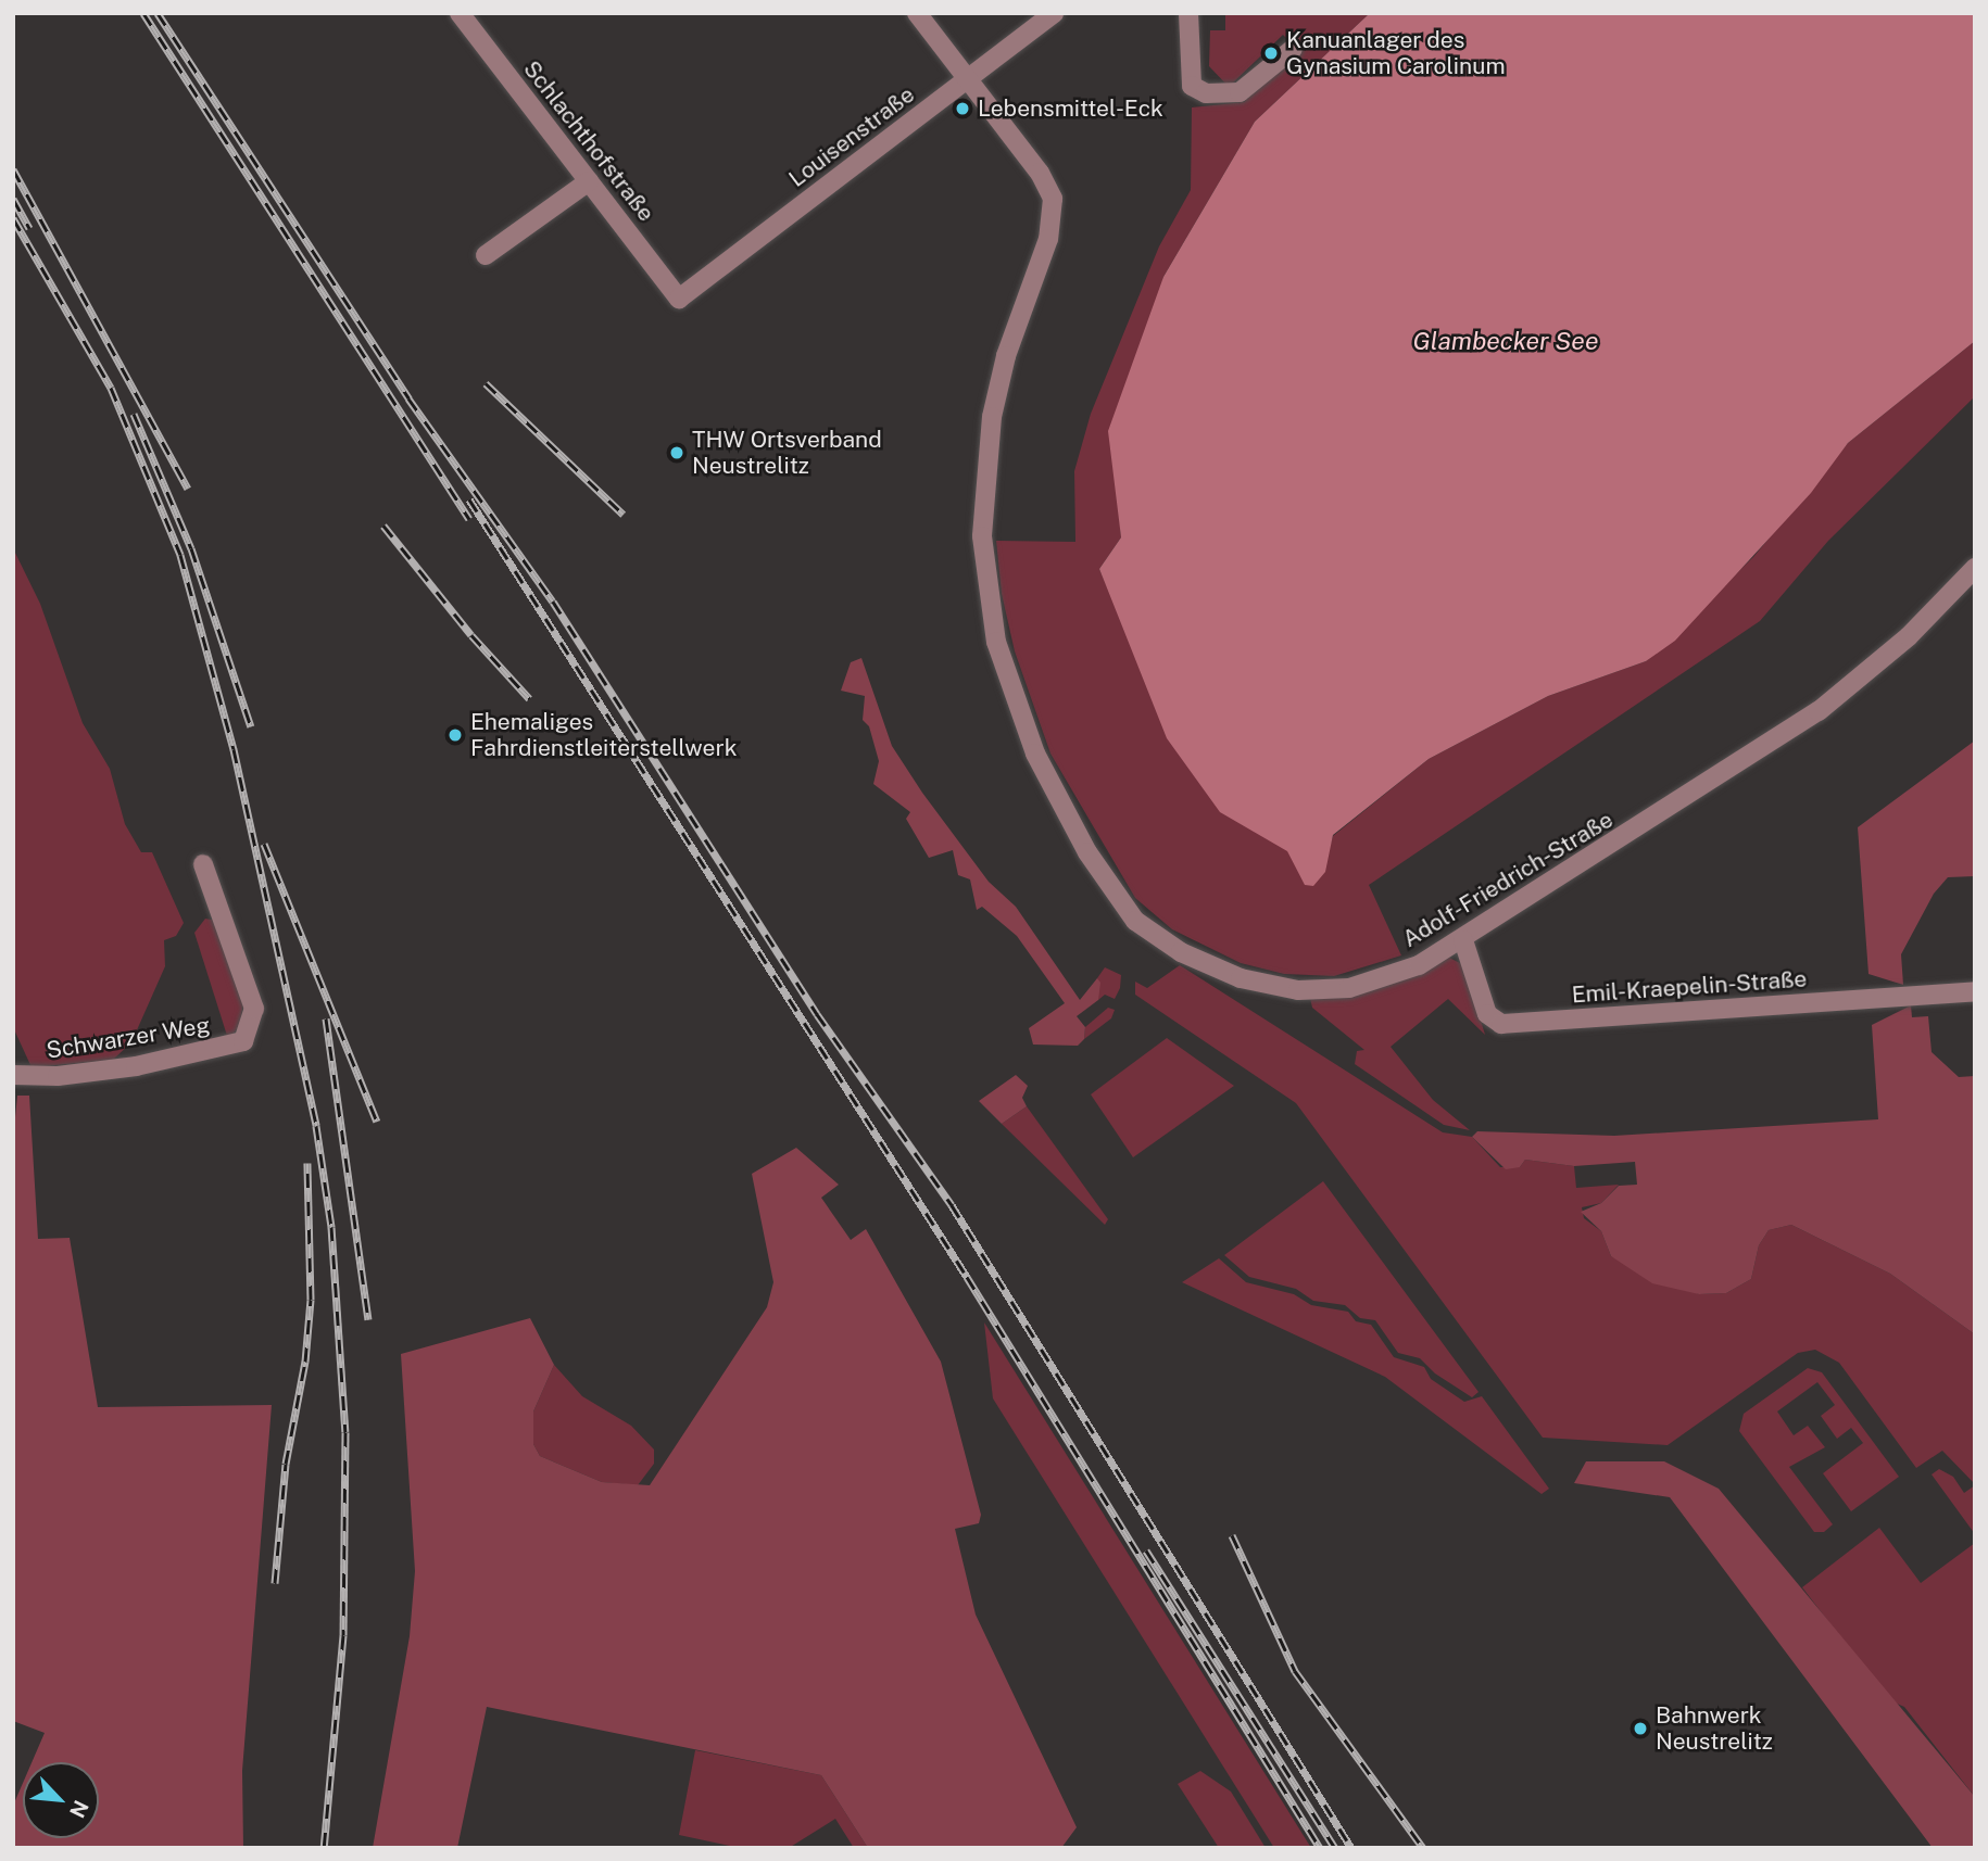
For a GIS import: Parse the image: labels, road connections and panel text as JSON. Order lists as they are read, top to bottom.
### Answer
{
  "streets": {
    "street": [
      "Louisenstraße",
      "Schlachthofstraße",
      "Adolf-Friedrich-Straße",
      "Emil-Kraepelin-Straße",
      "Schwarzer Weg"
    ]
  },
  "crossings": [
    ["Louisenstraße", "Schlachthofstraße"],
    ["Louisenstraße", "Adolf-Friedrich-Straße"],
    ["Adolf-Friedrich-Straße", "Emil-Kraepelin-Straße"]
  ],
  "water": ["Glambecker See"],
  "places": [
    "Kanuanlager des Gynasium Carolinum",
    "Lebensmittel-Eck",
    "THW Ortsverband Neustrelitz",
    "Ehemaliges Fahrdienstleiterstellwerk",
    "Bahnwerk Neustrelitz"
  ],
  "north": "bottom right"
}
